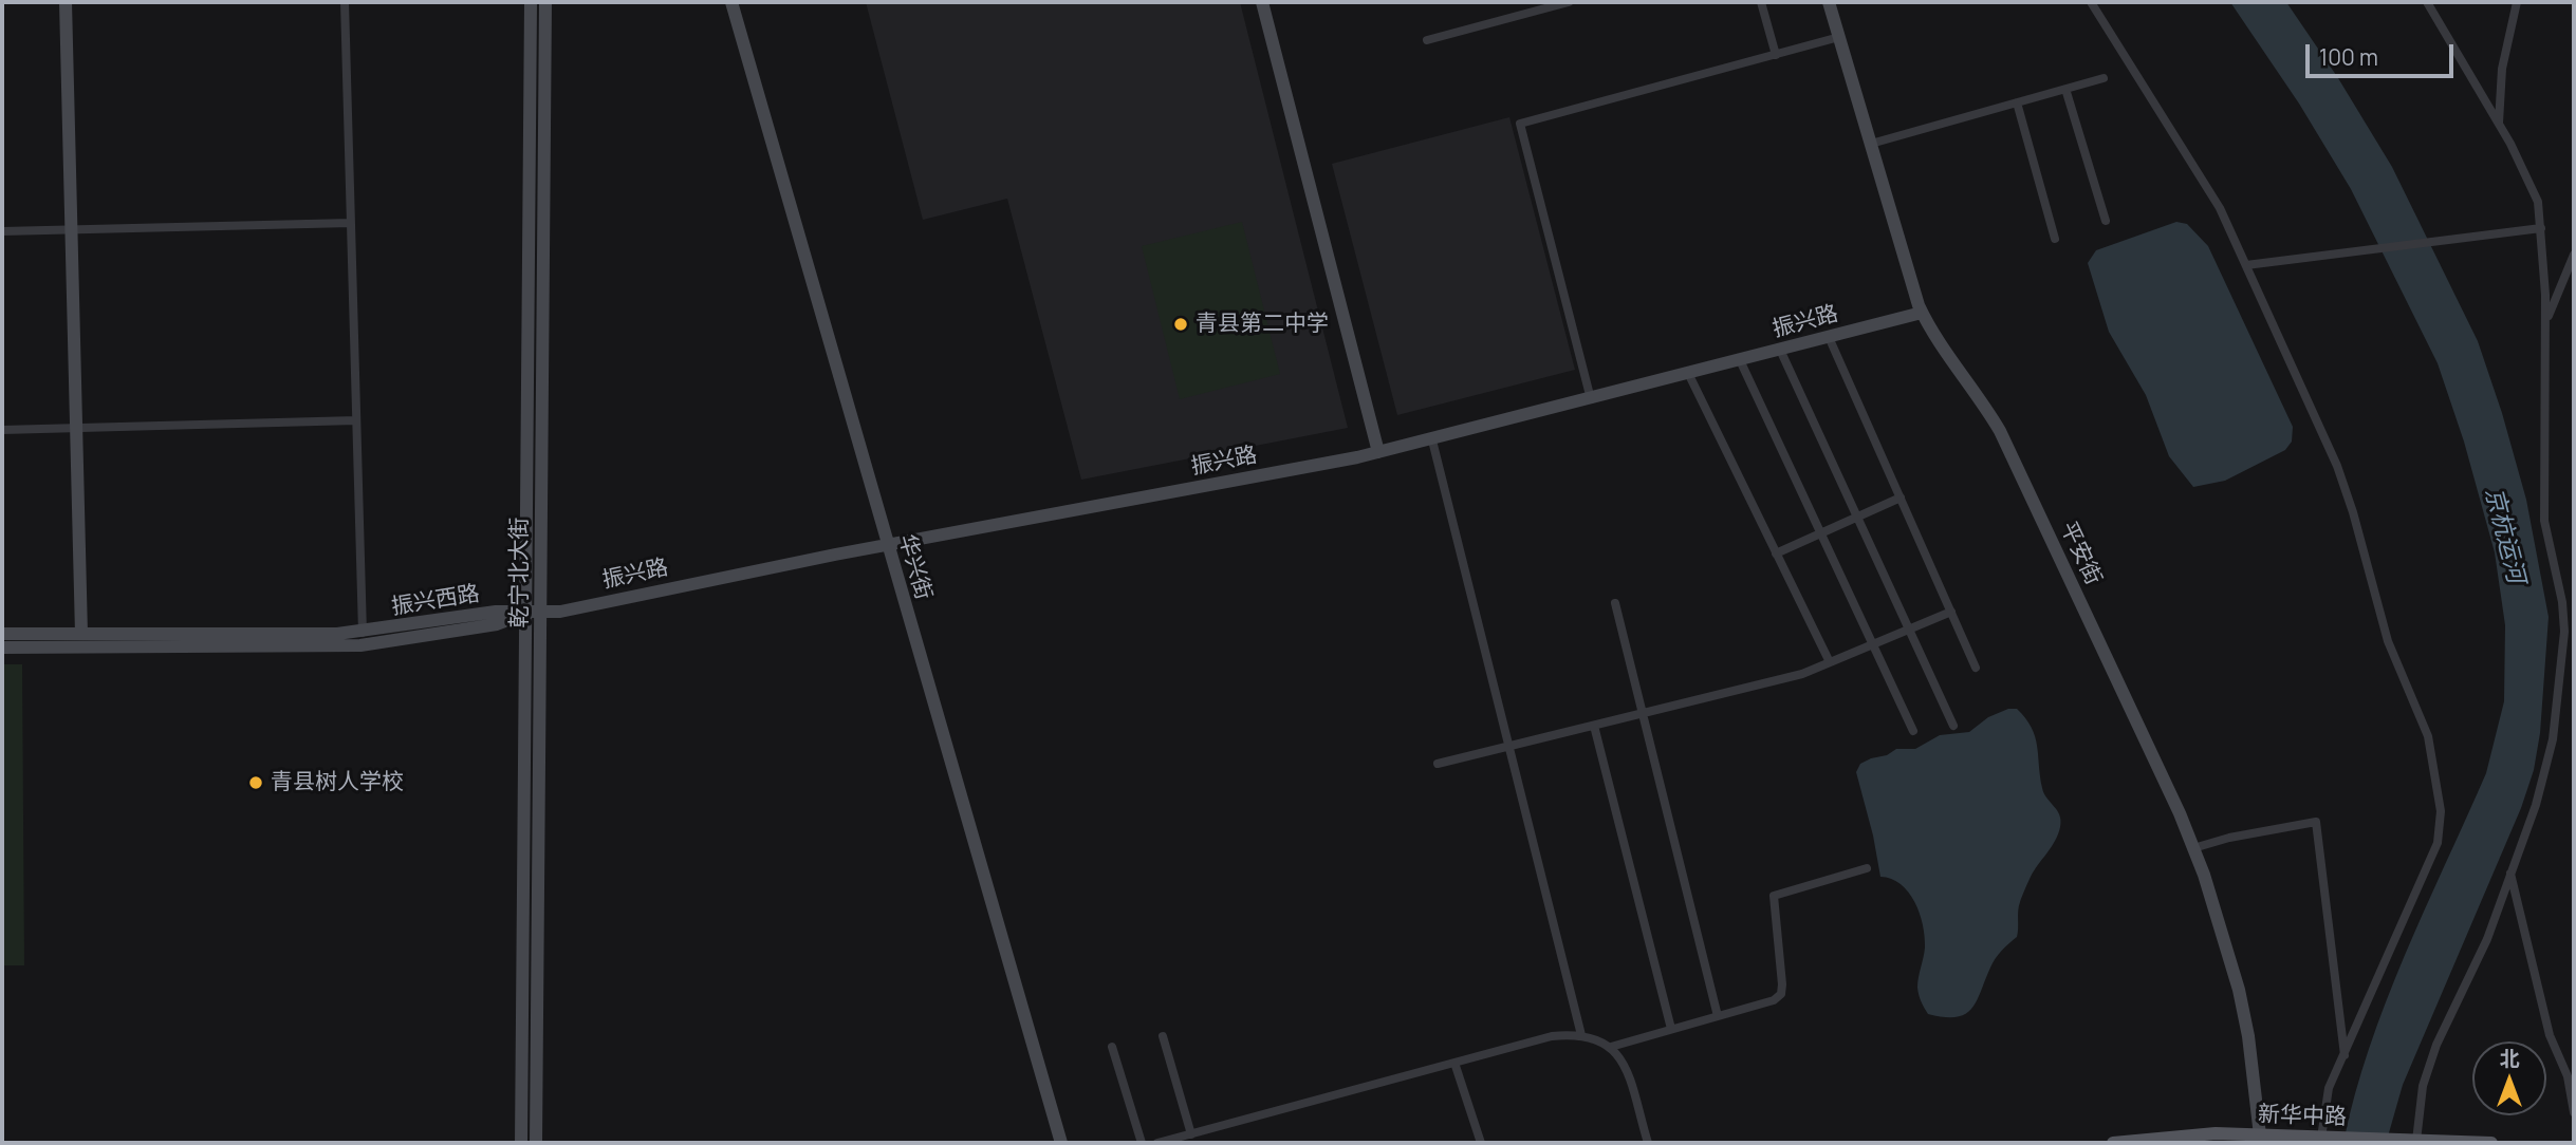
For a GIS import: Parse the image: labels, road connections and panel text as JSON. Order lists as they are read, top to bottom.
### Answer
{
  "streets": {
    "main road": ["新华中路"],
    "street": [
      "振兴路",
      "平安街",
      "华兴街",
      "乾宁北大街",
      "振兴西路"
    ]
  },
  "crossings": [
    ["振兴路", "平安街"],
    ["振兴路", "华兴街"],
    ["振兴路", "乾宁北大街"],
    ["振兴路", "振兴西路"],
    ["平安街", "新华中路"],
    ["乾宁北大街", "振兴西路"]
  ],
  "water": ["京杭运河"],
  "places": ["青县第二中学", "青县树人学校"],
  "scale_bar": "100 m",
  "north": "top"
}
